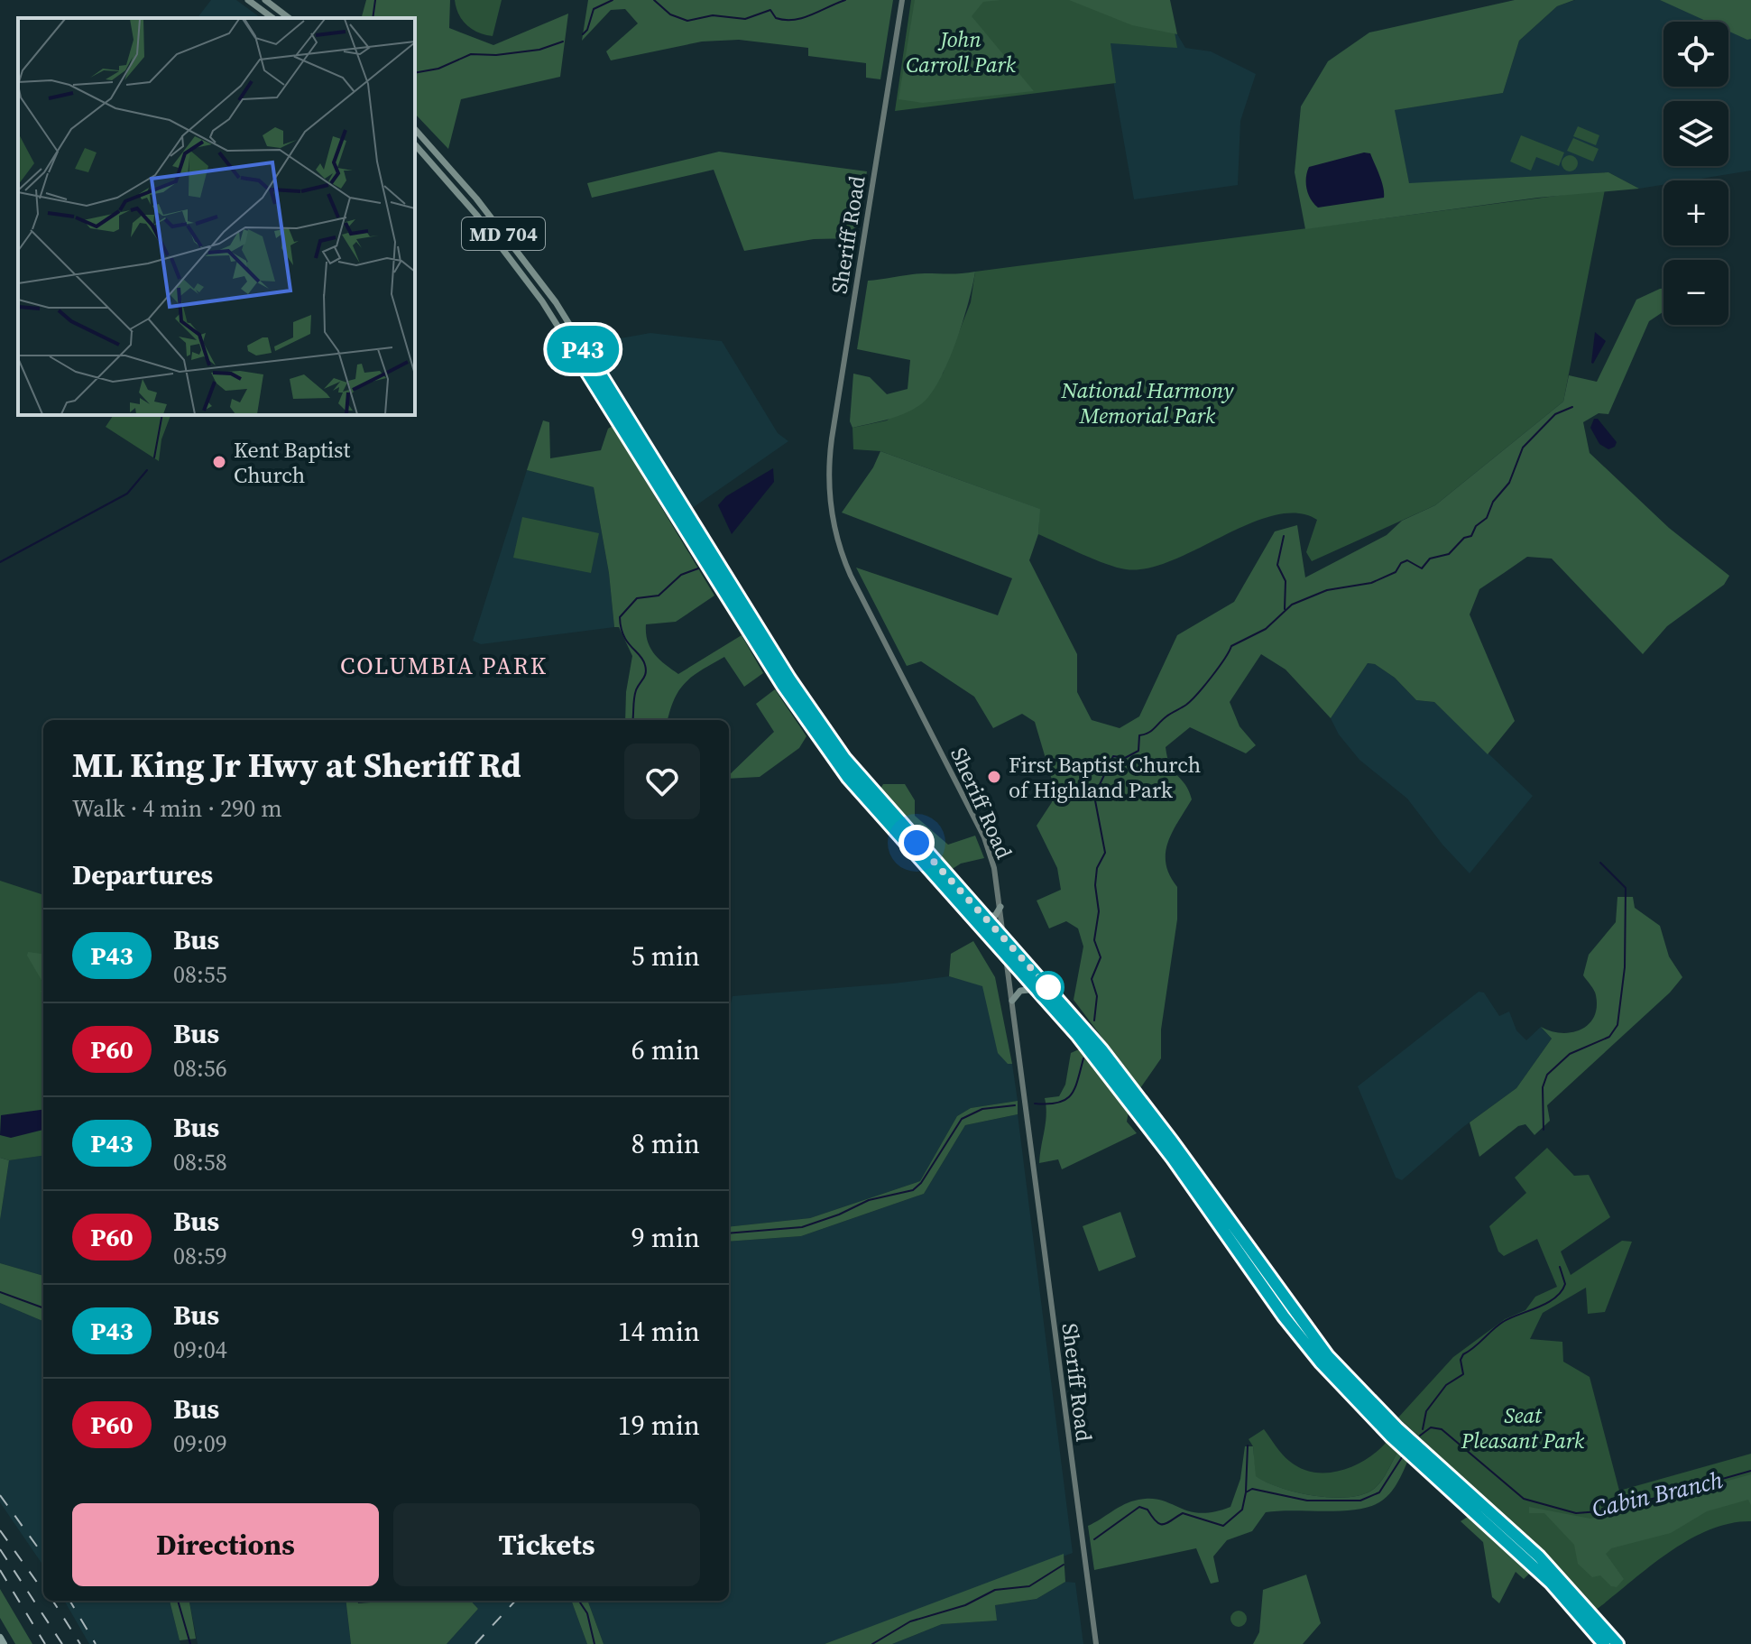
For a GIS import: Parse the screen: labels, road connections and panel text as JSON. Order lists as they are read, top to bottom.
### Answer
{
  "streets": {
    "main road": ["MD 704", "Sheriff Road"]
  },
  "crossings": [
    ["MD 704", "Sheriff Road"]
  ],
  "districts": ["COLUMBIA PARK"],
  "water": ["Cabin Branch"],
  "parks": ["John Carroll Park", "National Harmony Memorial Park", "Seat Pleasant Park"],
  "places": ["Kent Baptist Church", "First Baptist Church of Highland Park"],
  "lines": ["bus line P43"],
  "page": {
    "on_map": "P43",
    "map_buttons": ["+", "−"],
    "heading": [
      ["ML King Jr Hwy at Sheriff Rd", "Walk · 4 min · 290 m"],
      "Departures"
    ],
    "list": [
      {
        "mark": "P43",
        "name": "Bus",
        "note": "08:55",
        "value": "5 min"
      },
      {
        "mark": "P60",
        "name": "Bus",
        "note": "08:56",
        "value": "6 min"
      },
      {
        "mark": "P43",
        "name": "Bus",
        "note": "08:58",
        "value": "8 min"
      },
      {
        "mark": "P60",
        "name": "Bus",
        "note": "08:59",
        "value": "9 min"
      },
      {
        "mark": "P43",
        "name": "Bus",
        "note": "09:04",
        "value": "14 min"
      },
      {
        "mark": "P60",
        "name": "Bus",
        "note": "09:09",
        "value": "19 min"
      }
    ],
    "buttons": ["Directions", "Tickets"]
  }
}
